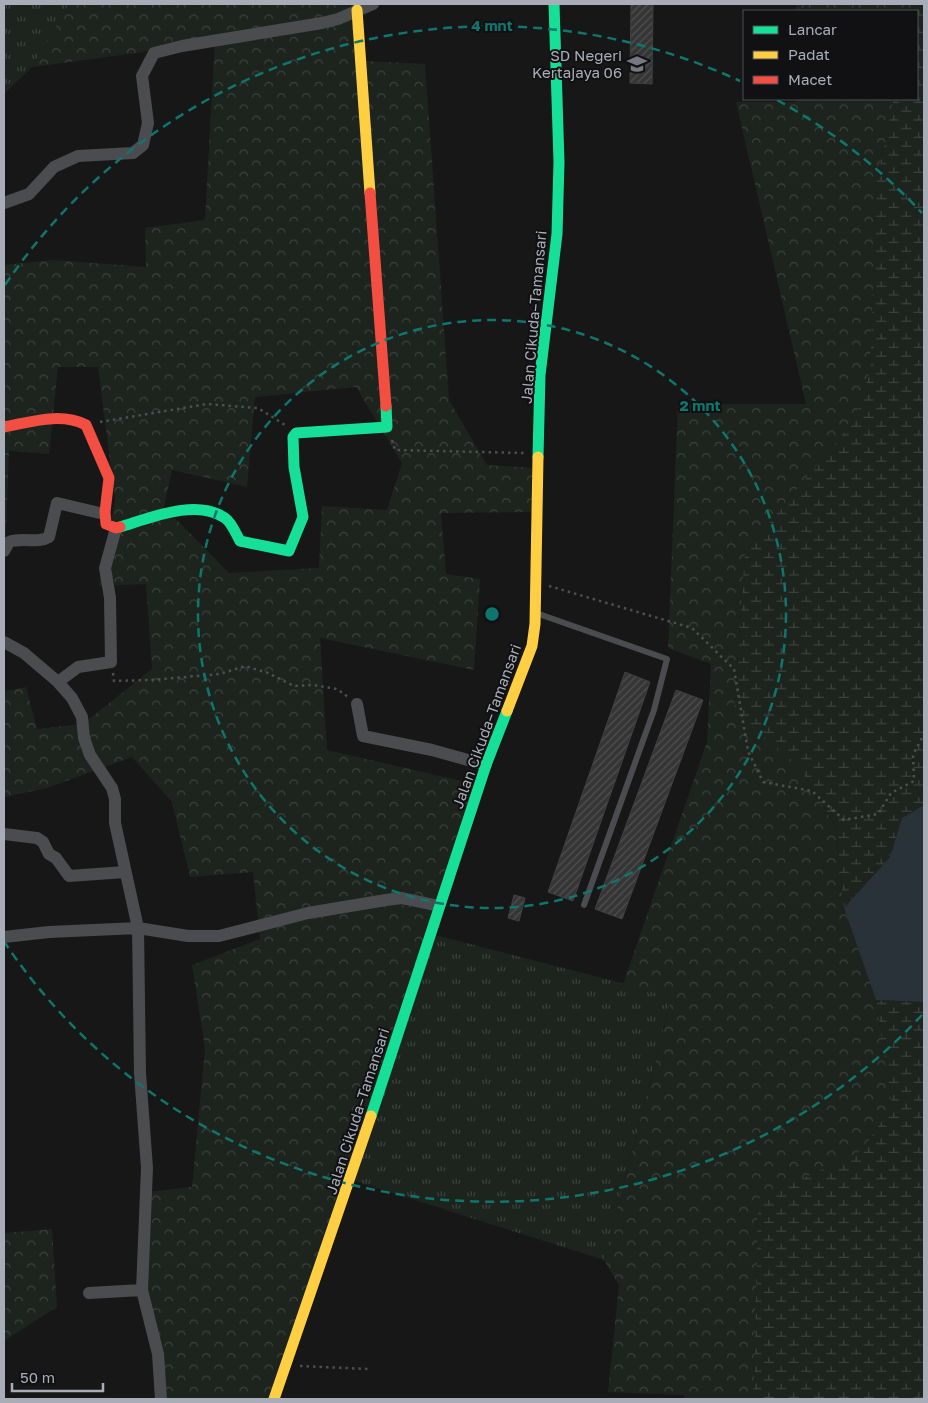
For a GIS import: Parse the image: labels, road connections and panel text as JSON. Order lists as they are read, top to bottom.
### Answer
{
  "streets": {
    "street": ["Jalan Cikuda–Tamansari"]
  },
  "places": {
    "school or university": ["SD Negeri Kertajaya 06"]
  },
  "legend": ["Lancar", "Padat", "Macet"],
  "scale_bar": "50 m",
  "rings": ["4 mnt", "2 mnt"]
}
